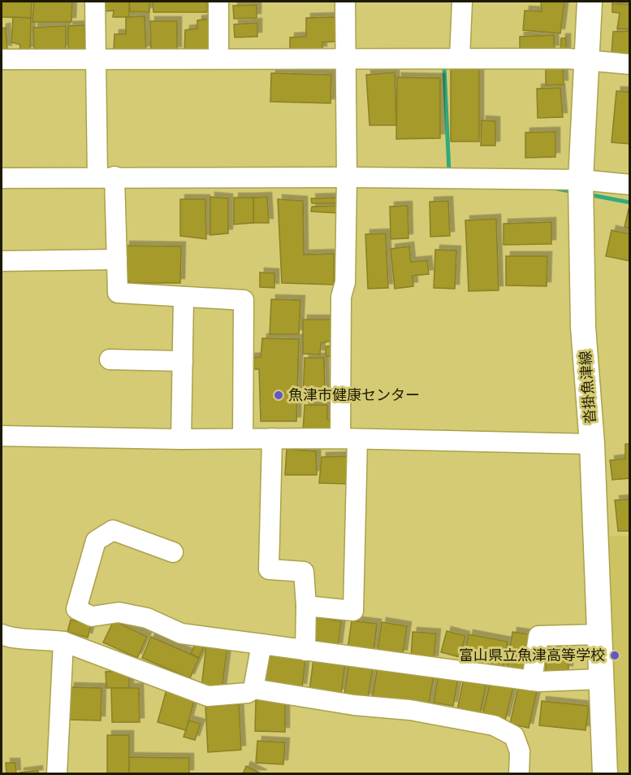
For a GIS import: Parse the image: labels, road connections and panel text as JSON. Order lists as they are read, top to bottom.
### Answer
{
  "streets": {
    "main road": ["沓掛魚津線"]
  },
  "places": ["魚津市健康センター", "富山県立魚津高等学校"]
}
